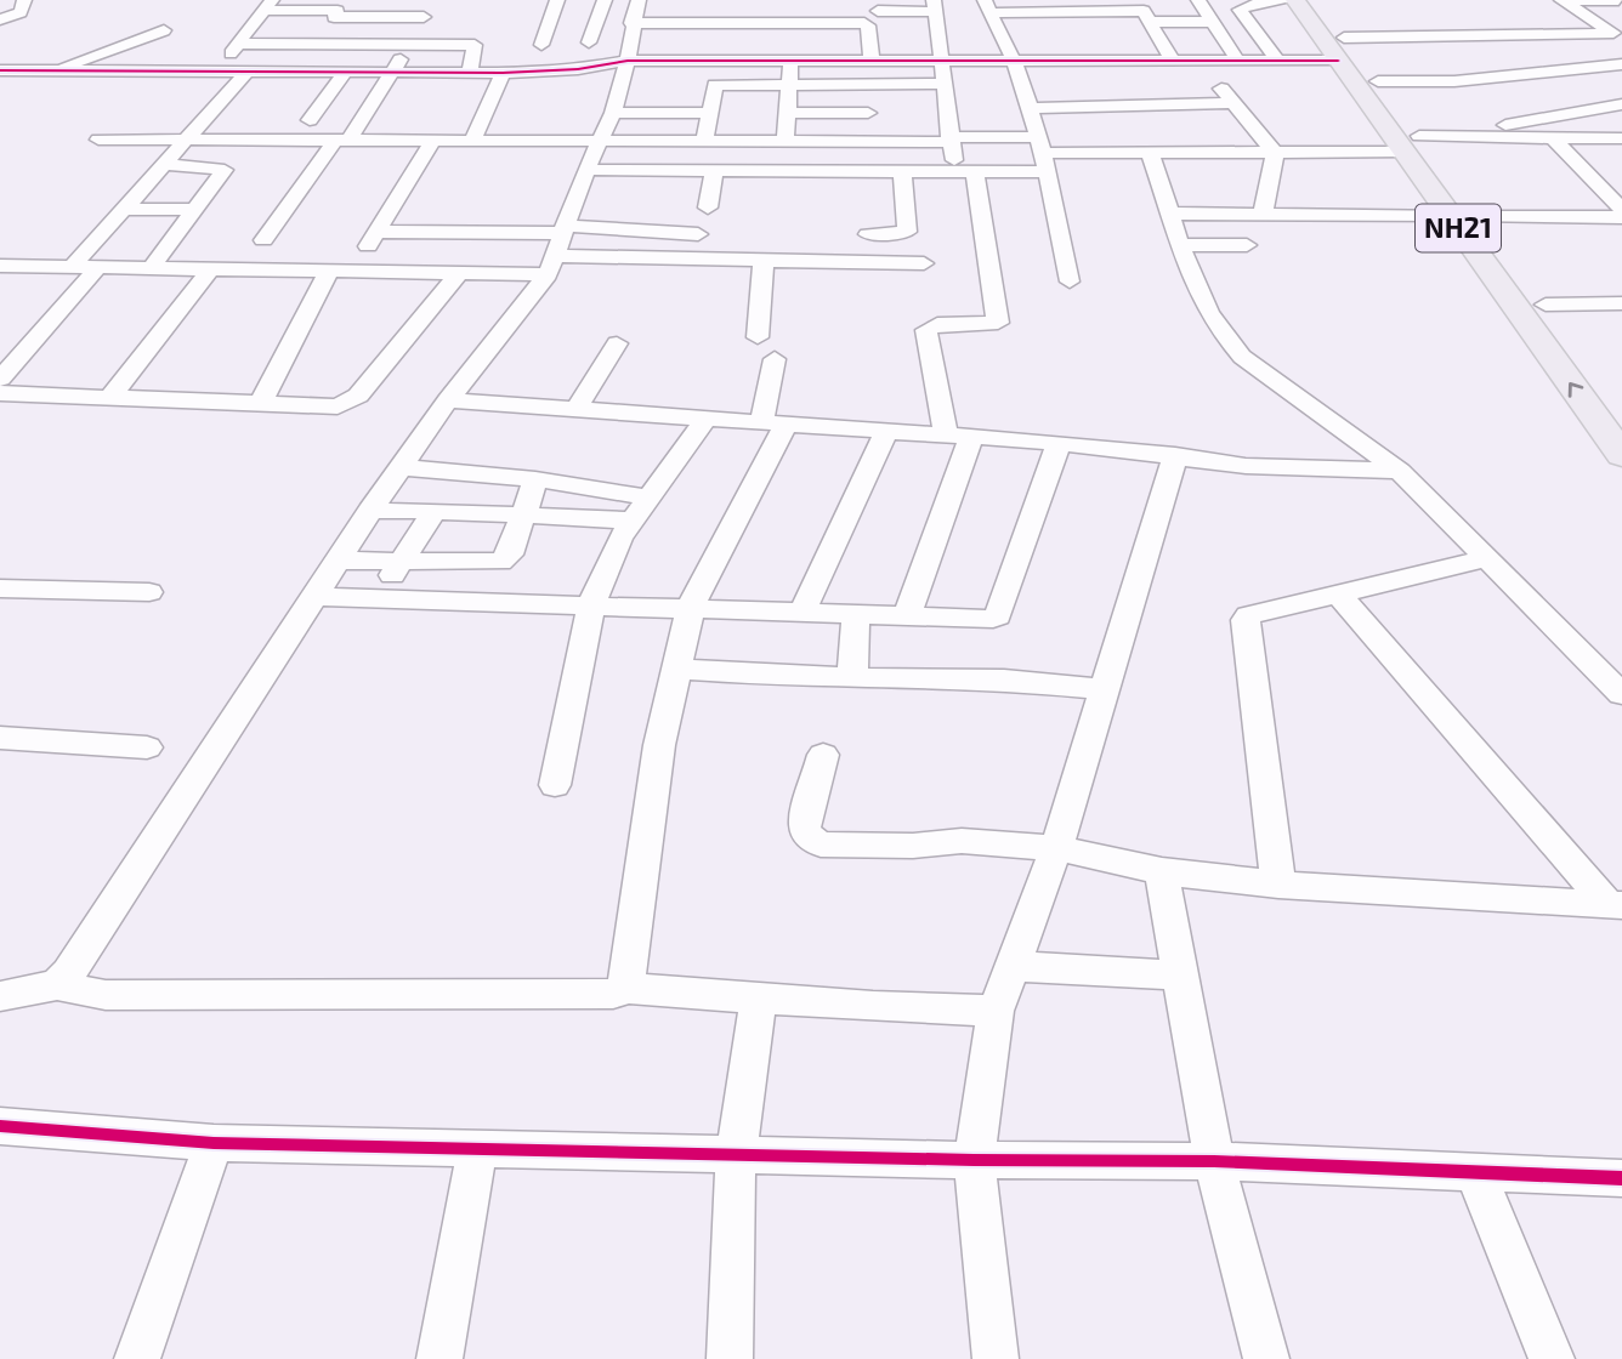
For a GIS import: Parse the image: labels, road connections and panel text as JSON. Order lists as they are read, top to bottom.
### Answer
{
  "streets": {
    "highway": ["NH21"]
  }
}
